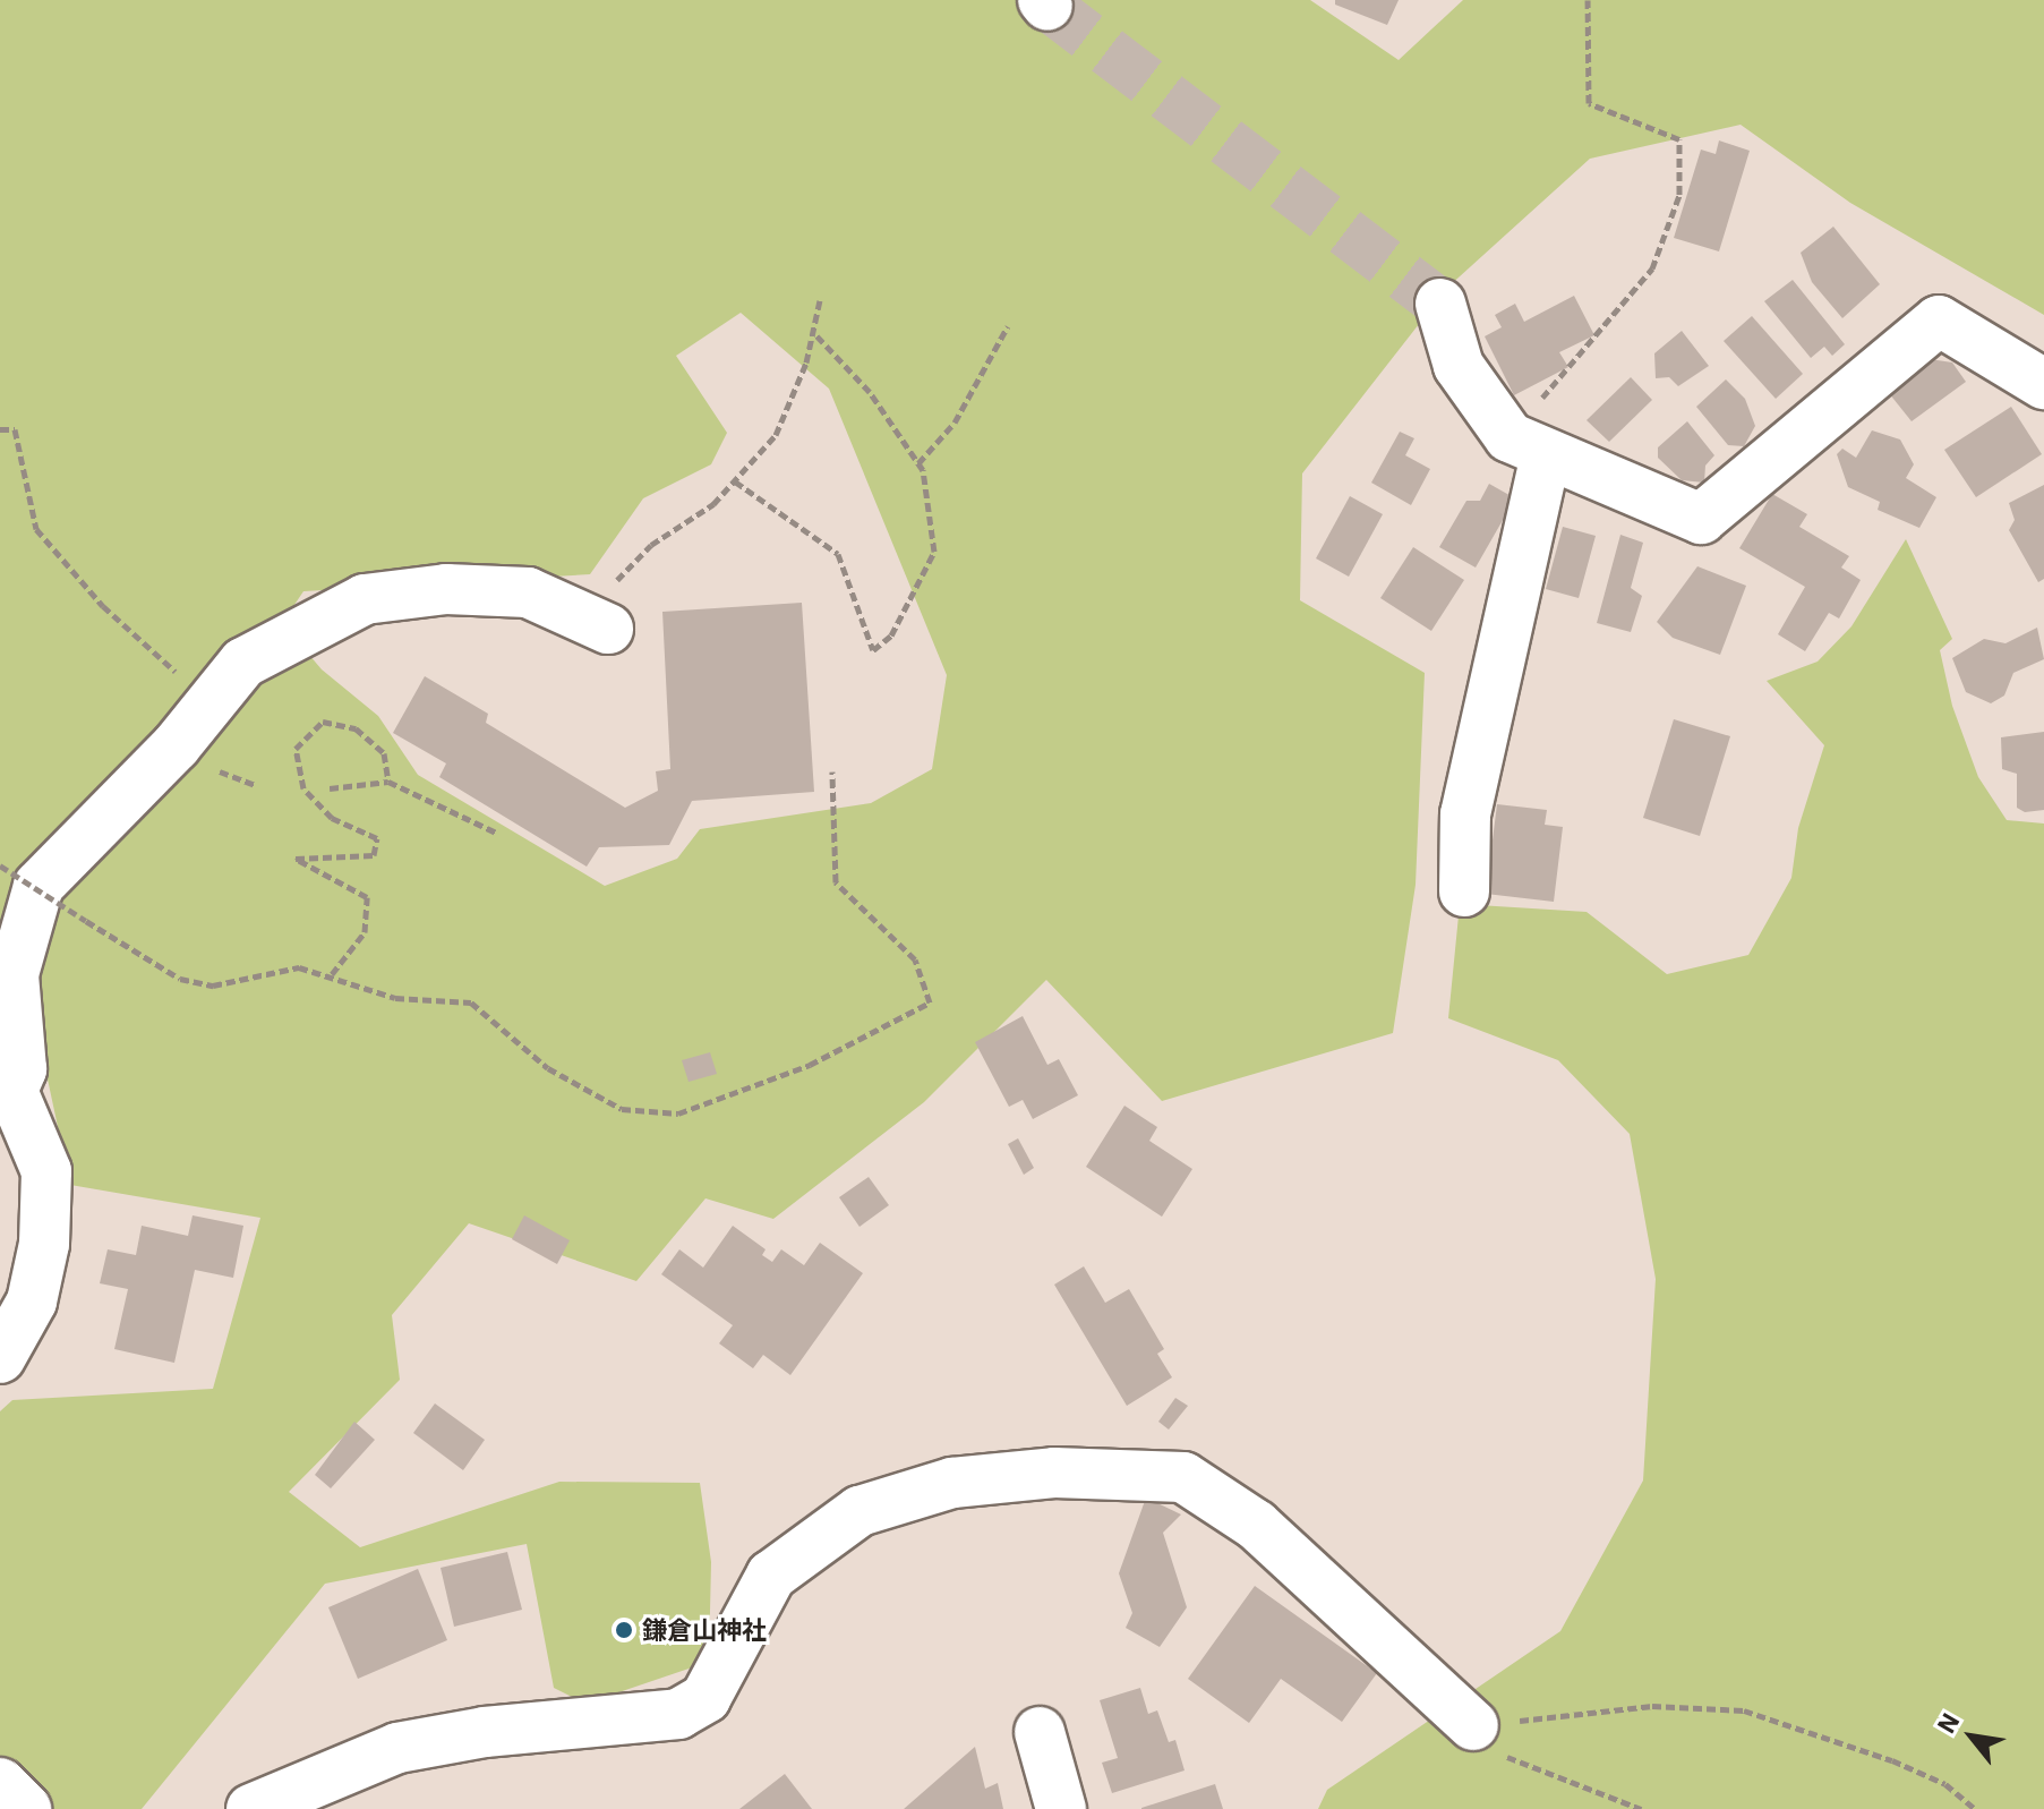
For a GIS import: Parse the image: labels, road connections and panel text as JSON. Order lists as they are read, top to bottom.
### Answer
{
  "places": ["鎌倉山神社"],
  "north": "top left"
}
